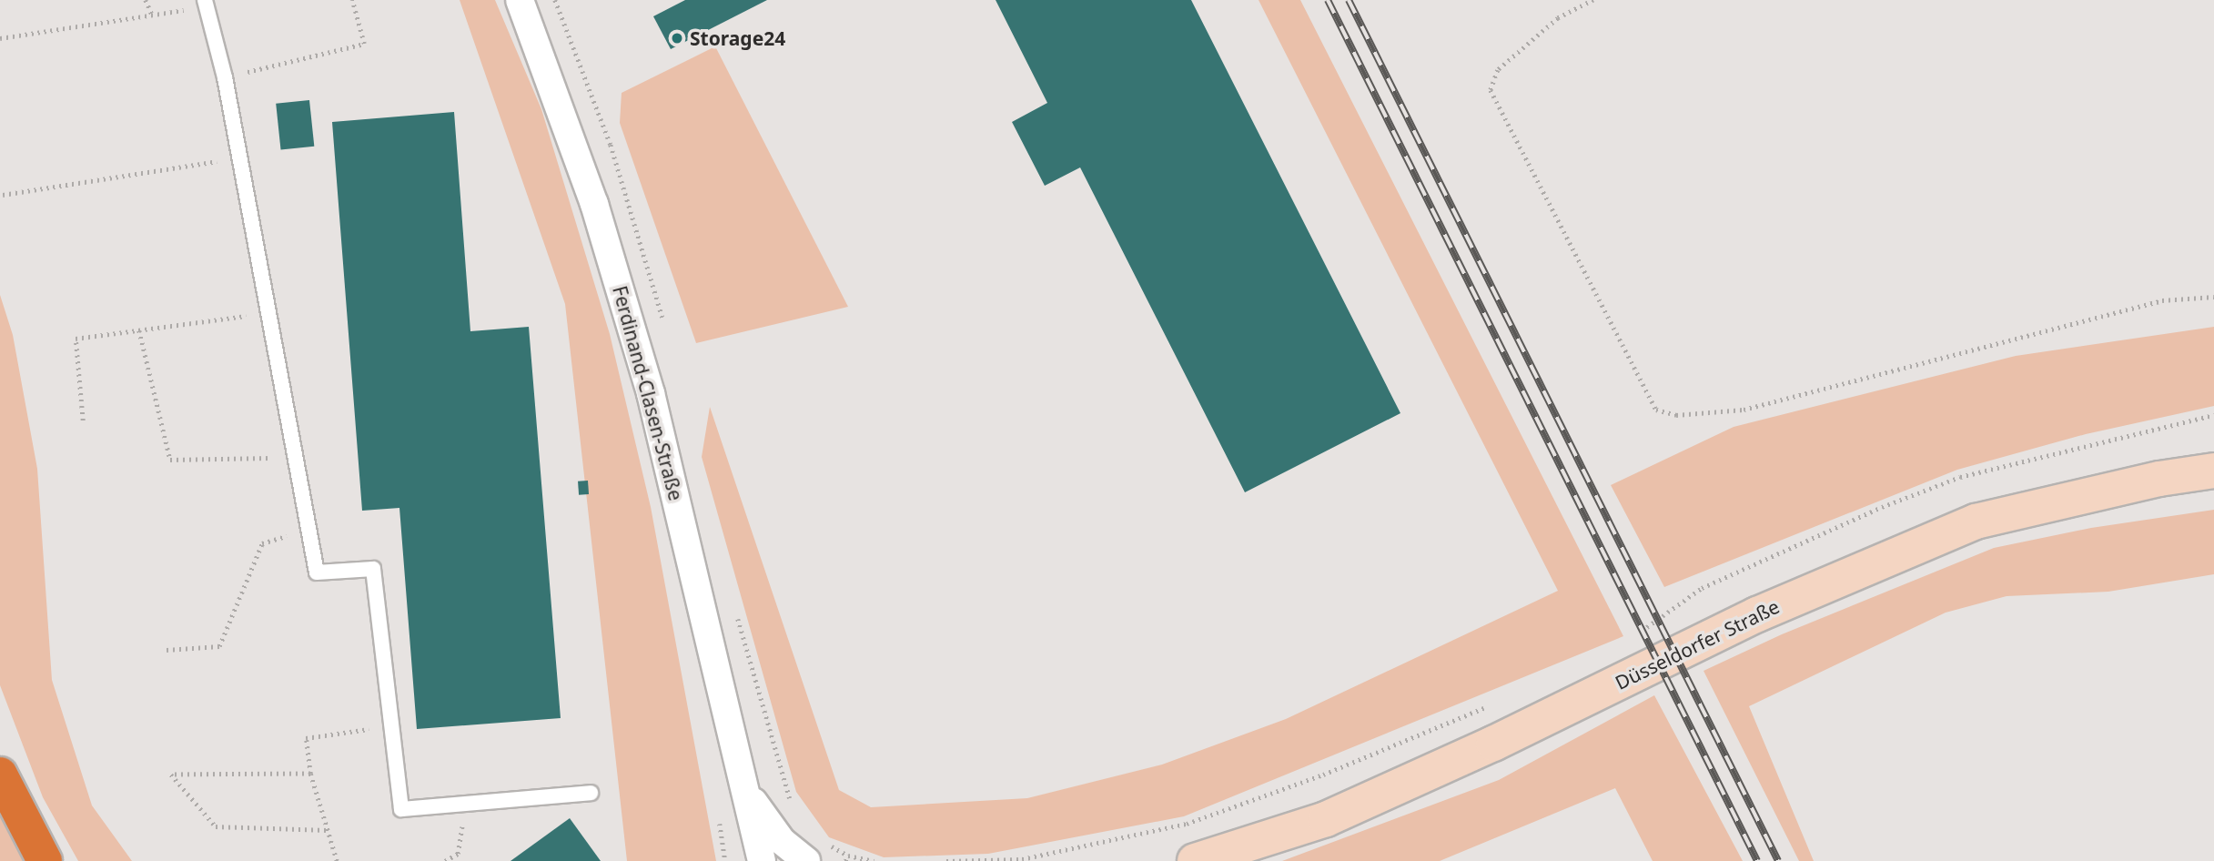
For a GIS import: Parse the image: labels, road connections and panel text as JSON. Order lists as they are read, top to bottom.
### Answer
{
  "streets": {
    "main road": ["Düsseldorfer Straße"],
    "street": ["Ferdinand-Clasen-Straße"]
  },
  "places": ["Storage24"]
}
